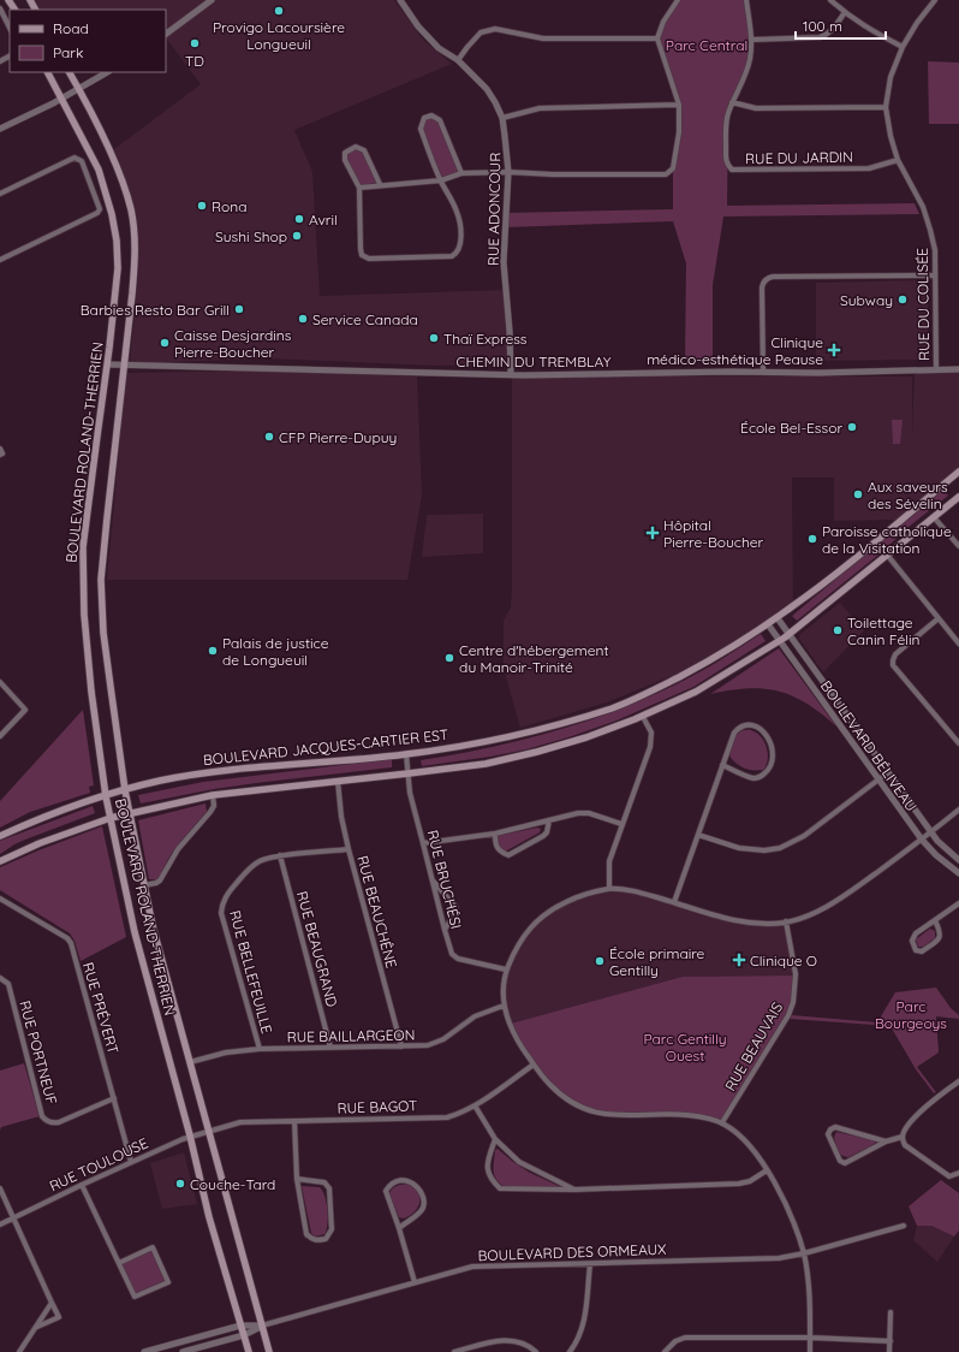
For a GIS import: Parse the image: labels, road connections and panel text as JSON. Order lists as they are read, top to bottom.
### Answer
{
  "streets": {
    "main road": ["BOULEVARD ROLAND-THERRIEN", "BOULEVARD JACQUES-CARTIER EST"],
    "street": [
      "RUE DU JARDIN",
      "RUE ADONCOUR",
      "RUE DU COLISÉE",
      "CHEMIN DU TREMBLAY",
      "BOULEVARD BÉLIVEAU",
      "RUE BRUCHÉSI",
      "RUE BEAUCHÊNE",
      "RUE BEAUGRAND",
      "RUE BELLEFEUILLE",
      "RUE PRÉVERT",
      "RUE BAILLARGEON",
      "RUE BEAUVAIS",
      "RUE PORTNEUF",
      "RUE BAGOT",
      "RUE TOULOUSE",
      "BOULEVARD DES ORMEAUX"
    ]
  },
  "crossings": [
    ["RUE DU JARDIN", "RUE DU COLISÉE"],
    ["RUE ADONCOUR", "CHEMIN DU TREMBLAY"],
    ["RUE DU COLISÉE", "CHEMIN DU TREMBLAY"],
    ["CHEMIN DU TREMBLAY", "BOULEVARD ROLAND-THERRIEN"],
    ["BOULEVARD ROLAND-THERRIEN", "BOULEVARD JACQUES-CARTIER EST"],
    ["BOULEVARD ROLAND-THERRIEN", "RUE BAILLARGEON"],
    ["BOULEVARD ROLAND-THERRIEN", "RUE BAGOT"],
    ["BOULEVARD ROLAND-THERRIEN", "RUE TOULOUSE"],
    ["BOULEVARD ROLAND-THERRIEN", "BOULEVARD DES ORMEAUX"],
    ["BOULEVARD BÉLIVEAU", "BOULEVARD JACQUES-CARTIER EST"],
    ["BOULEVARD JACQUES-CARTIER EST", "RUE BRUCHÉSI"],
    ["RUE BEAUCHÊNE", "RUE BELLEFEUILLE"],
    ["RUE BEAUCHÊNE", "RUE BAILLARGEON"],
    ["RUE BEAUGRAND", "RUE BELLEFEUILLE"],
    ["RUE BEAUGRAND", "RUE BAILLARGEON"],
    ["RUE BELLEFEUILLE", "RUE BAILLARGEON"],
    ["RUE PRÉVERT", "RUE PORTNEUF"],
    ["RUE PRÉVERT", "RUE TOULOUSE"],
    ["RUE BAGOT", "RUE TOULOUSE"]
  ],
  "parks": ["Parc Central", "Parc Bourgeoys", "Parc Gentilly Ouest"],
  "places": {
    "other": [
      "Provigo Lacoursière Longueuil",
      "TD",
      "Rona",
      "Avril",
      "Sushi Shop",
      "Subway",
      "Barbies Resto Bar Grill",
      "Service Canada",
      "Thaï Express",
      "Caisse Desjardins Pierre-Boucher",
      "École Bel-Essor",
      "CFP Pierre-Dupuy",
      "Aux saveurs des Sévelin",
      "Paroisse catholique de la Visitation",
      "Toilettage Canin Félin",
      "Palais de justice de Longueuil",
      "Centre d'hébergement du Manoir-Trinité",
      "École primaire Gentilly",
      "Couche-Tard"
    ],
    "health": ["Clinique médico-esthétique Peause", "Hôpital Pierre-Boucher", "Clinique O"]
  },
  "legend": ["Road", "Park"],
  "scale_bar": "100 m"
}
